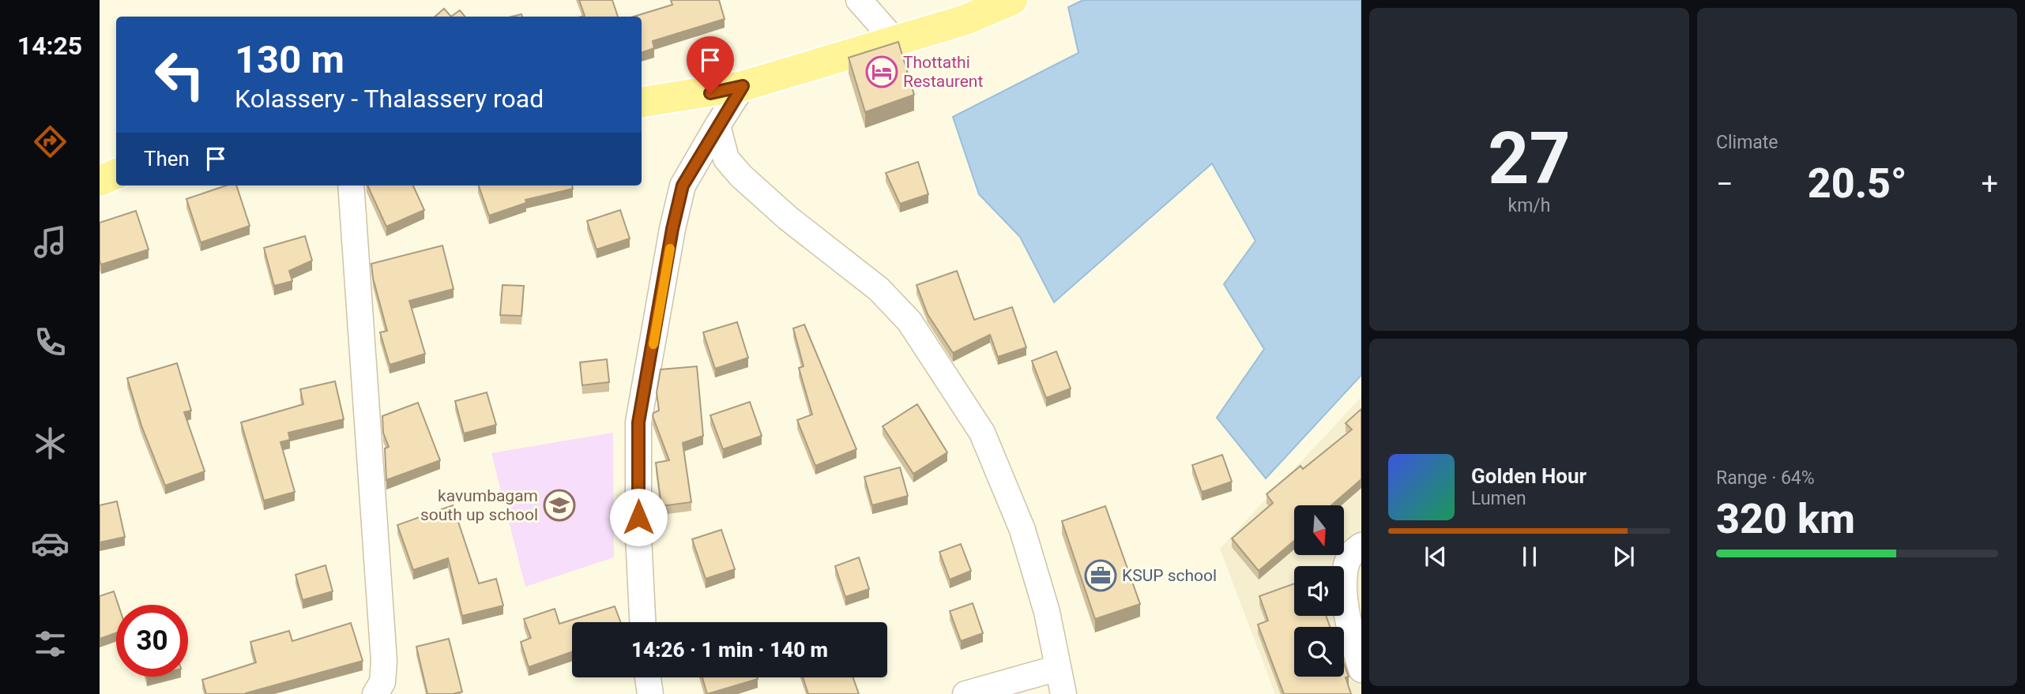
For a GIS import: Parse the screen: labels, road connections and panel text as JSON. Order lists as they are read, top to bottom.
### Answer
{
  "places": {
    "hotel": ["Thottathi Restaurent"],
    "school or university": ["kavumbagam south up school"],
    "office": ["KSUP school"]
  },
  "north": "bottom",
  "page": {
    "tabs": "14:25",
    "tile": [
      ["27", "km/h"],
      "Climate",
      ["Range · 64%", "320 km"]
    ],
    "turn": ["130 m", "Kolassery - Thalassery road"],
    "then": "Then",
    "heat": ["−", "20.5°", "+"],
    "song": ["Golden Hour", "Lumen"],
    "limit": "30",
    "trip": "14:26 · 1 min · 140 m"
  }
}
